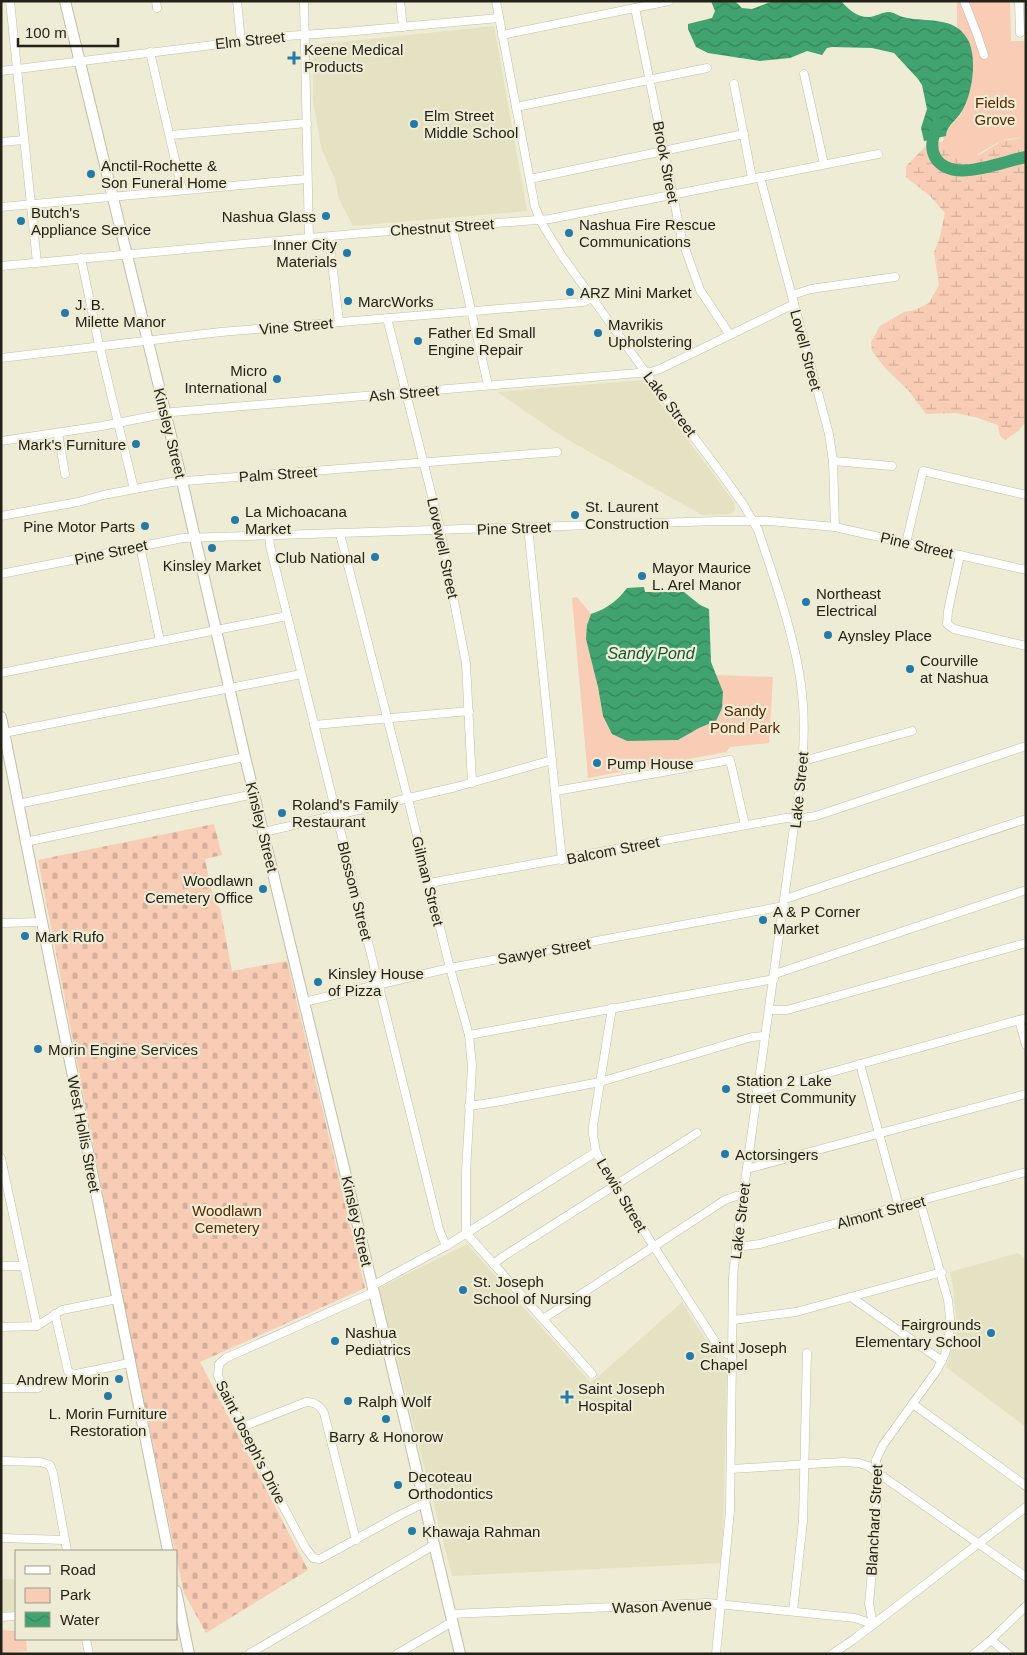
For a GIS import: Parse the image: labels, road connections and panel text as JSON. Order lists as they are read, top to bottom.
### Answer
{
  "streets": {
    "main road": ["Kinsley Street", "West Hollis Street"],
    "street": [
      "Elm Street",
      "Brook Street",
      "Chestnut Street",
      "Vine Street",
      "Lovell Street",
      "Ash Street",
      "Lake Street",
      "Palm Street",
      "Pine Street",
      "Lovewell Street",
      "Balcom Street",
      "Gilman Street",
      "Blossom Street",
      "Sawyer Street",
      "Lewis Street",
      "Almont Street",
      "Saint Joseph's Drive",
      "Blanchard Street",
      "Wason Avenue"
    ]
  },
  "crossings": [
    ["Elm Street", "Lake Street"],
    ["Elm Street", "Kinsley Street"],
    ["Brook Street", "Chestnut Street"],
    ["Brook Street", "Ash Street"],
    ["Chestnut Street", "Lovell Street"],
    ["Chestnut Street", "Lake Street"],
    ["Chestnut Street", "Kinsley Street"],
    ["Vine Street", "Lake Street"],
    ["Vine Street", "Kinsley Street"],
    ["Vine Street", "Lovewell Street"],
    ["Lovell Street", "Ash Street"],
    ["Lovell Street", "Pine Street"],
    ["Ash Street", "Lake Street"],
    ["Ash Street", "Kinsley Street"],
    ["Ash Street", "Lovewell Street"],
    ["Lake Street", "Pine Street"],
    ["Lake Street", "Balcom Street"],
    ["Lake Street", "Sawyer Street"],
    ["Lake Street", "Lewis Street"],
    ["Lake Street", "Almont Street"],
    ["Lake Street", "Wason Avenue"],
    ["Kinsley Street", "Palm Street"],
    ["Kinsley Street", "Pine Street"],
    ["Kinsley Street", "Sawyer Street"],
    ["Kinsley Street", "Saint Joseph's Drive"],
    ["Kinsley Street", "Wason Avenue"],
    ["Palm Street", "Lovewell Street"],
    ["Pine Street", "Lovewell Street"],
    ["Pine Street", "Gilman Street"],
    ["Pine Street", "Blossom Street"],
    ["Balcom Street", "Gilman Street"],
    ["Gilman Street", "Sawyer Street"],
    ["Blossom Street", "Sawyer Street"],
    ["Almont Street", "Blanchard Street"],
    ["Blanchard Street", "Wason Avenue"]
  ],
  "water": ["Sandy Pond"],
  "parks": ["Fields Grove", "Sandy Pond Park", "Woodlawn Cemetery"],
  "places": {
    "health": ["Keene Medical Products", "Saint Joseph Hospital"],
    "other": [
      "Elm Street Middle School",
      "Anctil-Rochette & Son Funeral Home",
      "Nashua Glass",
      "Butch's Appliance Service",
      "Nashua Fire Rescue Communications",
      "Inner City Materials",
      "ARZ Mini Market",
      "MarcWorks",
      "J. B. Milette Manor",
      "Mavrikis Upholstering",
      "Father Ed Small Engine Repair",
      "Micro International",
      "Mark's Furniture",
      "St. Laurent Construction",
      "La Michoacana Market",
      "Pine Motor Parts",
      "Kinsley Market",
      "Club National",
      "Mayor Maurice L. Arel Manor",
      "Northeast Electrical",
      "Aynsley Place",
      "Courville at Nashua",
      "Pump House",
      "Roland's Family Restaurant",
      "Woodlawn Cemetery Office",
      "A & P Corner Market",
      "Mark Rufo",
      "Kinsley House of Pizza",
      "Morin Engine Services",
      "Station 2 Lake Street Community",
      "Actorsingers",
      "St. Joseph School of Nursing",
      "Fairgrounds Elementary School",
      "Nashua Pediatrics",
      "Saint Joseph Chapel",
      "Andrew Morin",
      "L. Morin Furniture Restoration",
      "Ralph Wolf",
      "Barry & Honorow",
      "Decoteau Orthodontics",
      "Khawaja Rahman"
    ]
  },
  "legend": ["Road", "Park", "Water"],
  "scale_bar": "100 m"
}
